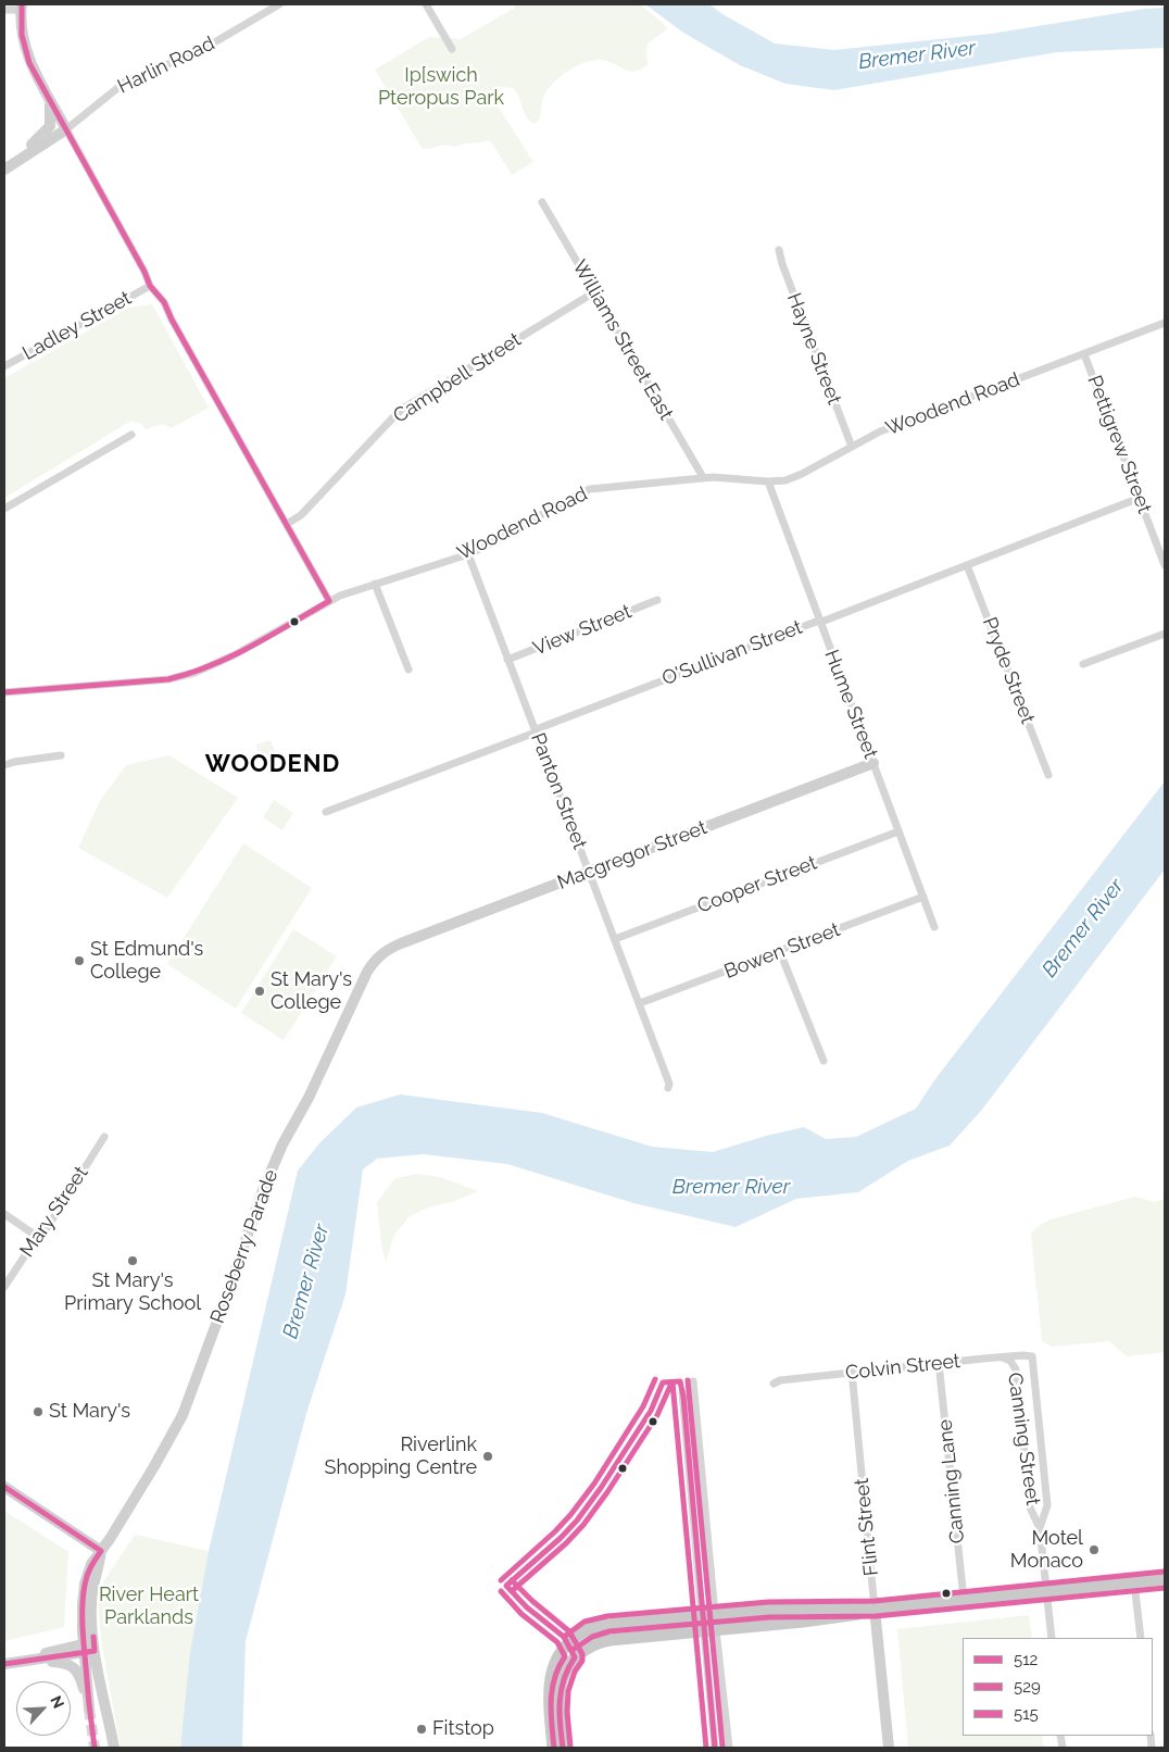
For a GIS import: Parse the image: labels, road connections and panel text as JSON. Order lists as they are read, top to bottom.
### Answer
{
  "streets": {
    "street": [
      "Harlin Road",
      "Ladley Street",
      "Williams Street East",
      "Hayne Street",
      "Campbell Street",
      "Woodend Road",
      "Pettigrew Street",
      "View Street",
      "O'Sullivan Street",
      "Pryde Street",
      "Hume Street",
      "Panton Street",
      "Macgregor Street",
      "Cooper Street",
      "Bowen Street",
      "Mary Street",
      "Roseberry Parade",
      "Colvin Street",
      "Canning Street",
      "Canning Lane",
      "Flint Street"
    ]
  },
  "crossings": [
    ["Williams Street East", "Campbell Street"],
    ["Williams Street East", "Woodend Road"],
    ["Hayne Street", "Woodend Road"],
    ["Woodend Road", "Pettigrew Street"],
    ["Woodend Road", "Hume Street"],
    ["Woodend Road", "Panton Street"],
    ["Pettigrew Street", "O'Sullivan Street"],
    ["View Street", "Panton Street"],
    ["O'Sullivan Street", "Pryde Street"],
    ["O'Sullivan Street", "Hume Street"],
    ["O'Sullivan Street", "Panton Street"],
    ["Hume Street", "Macgregor Street"],
    ["Hume Street", "Cooper Street"],
    ["Hume Street", "Bowen Street"],
    ["Panton Street", "Macgregor Street"],
    ["Panton Street", "Cooper Street"],
    ["Panton Street", "Bowen Street"],
    ["Macgregor Street", "Roseberry Parade"],
    ["Colvin Street", "Canning Street"],
    ["Colvin Street", "Canning Lane"],
    ["Colvin Street", "Flint Street"]
  ],
  "districts": ["WOODEND"],
  "water": ["Bremer River"],
  "parks": ["Ip[swich Pteropus Park", "River Heart Parklands"],
  "places": [
    "St Edmund's College",
    "St Mary's College",
    "St Mary's Primary School",
    "St Mary's",
    "Riverlink Shopping Centre",
    "Motel Monaco",
    "Fitstop"
  ],
  "lines": ["transit line 512", "transit line 515", "transit line 529"],
  "legend": ["512", "529", "515"],
  "north": "top right"
}
